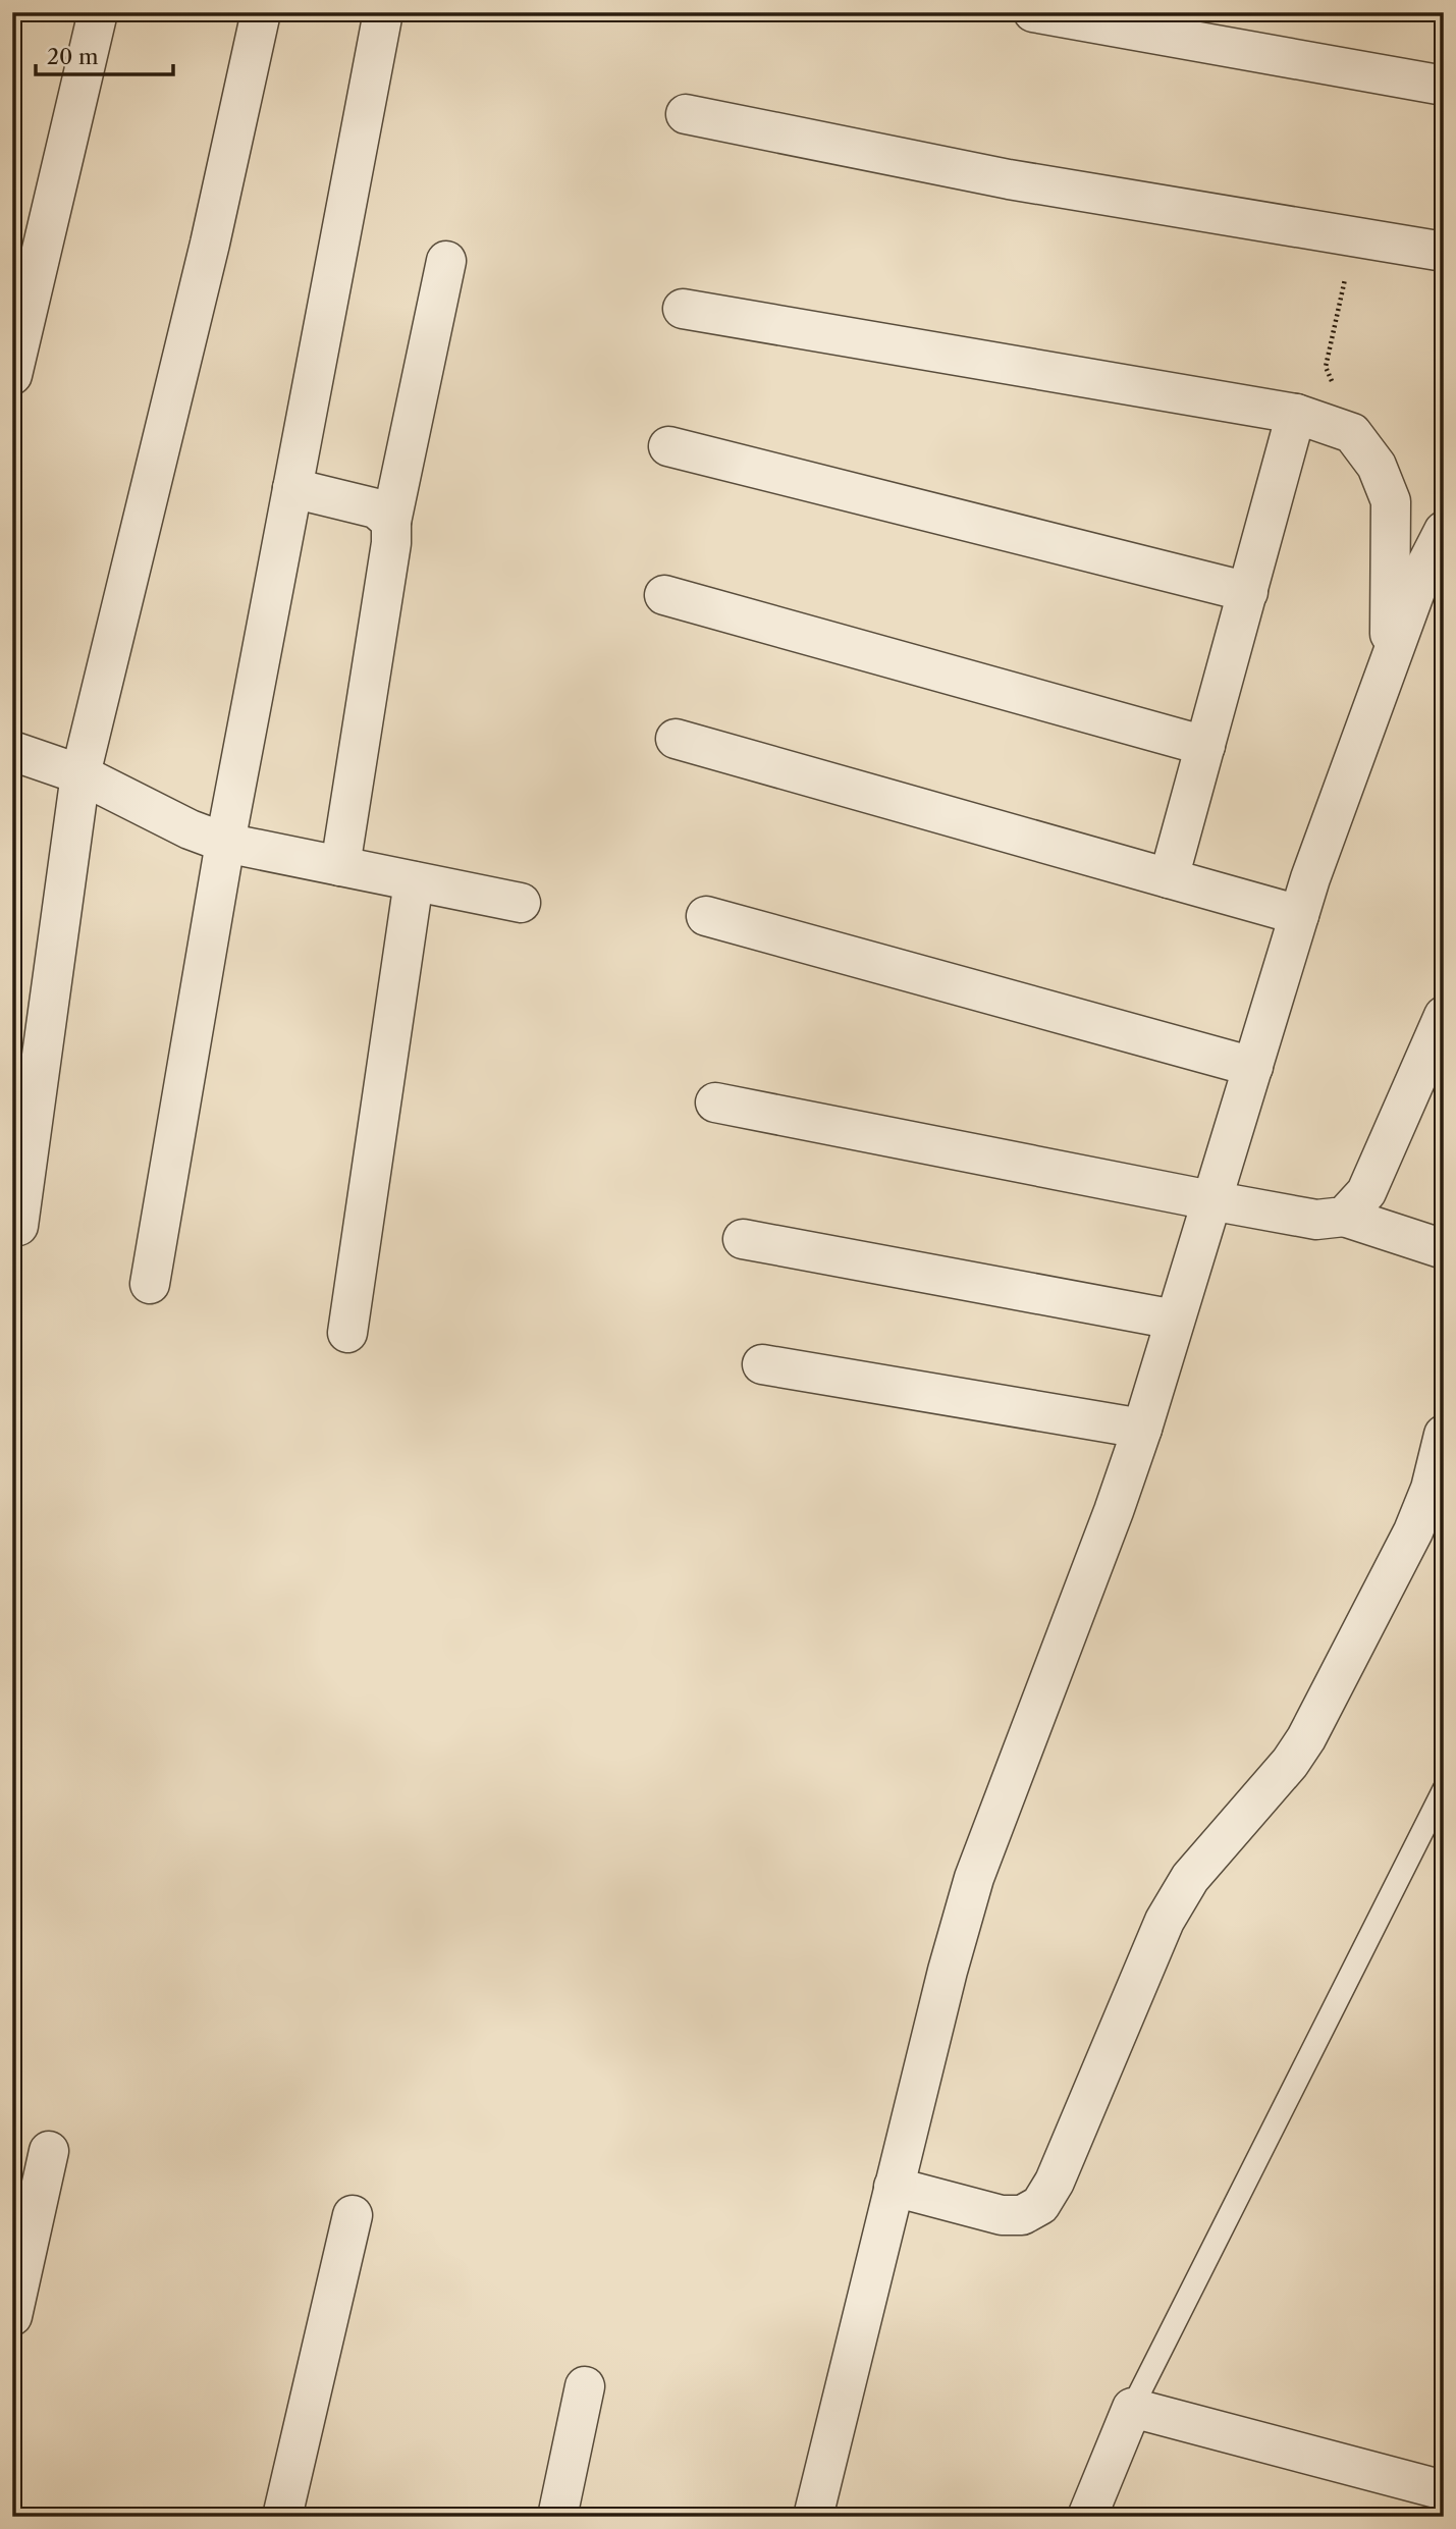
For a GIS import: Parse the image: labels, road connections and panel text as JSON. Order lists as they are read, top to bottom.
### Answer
{
  "scale_bar": "20 m"
}
